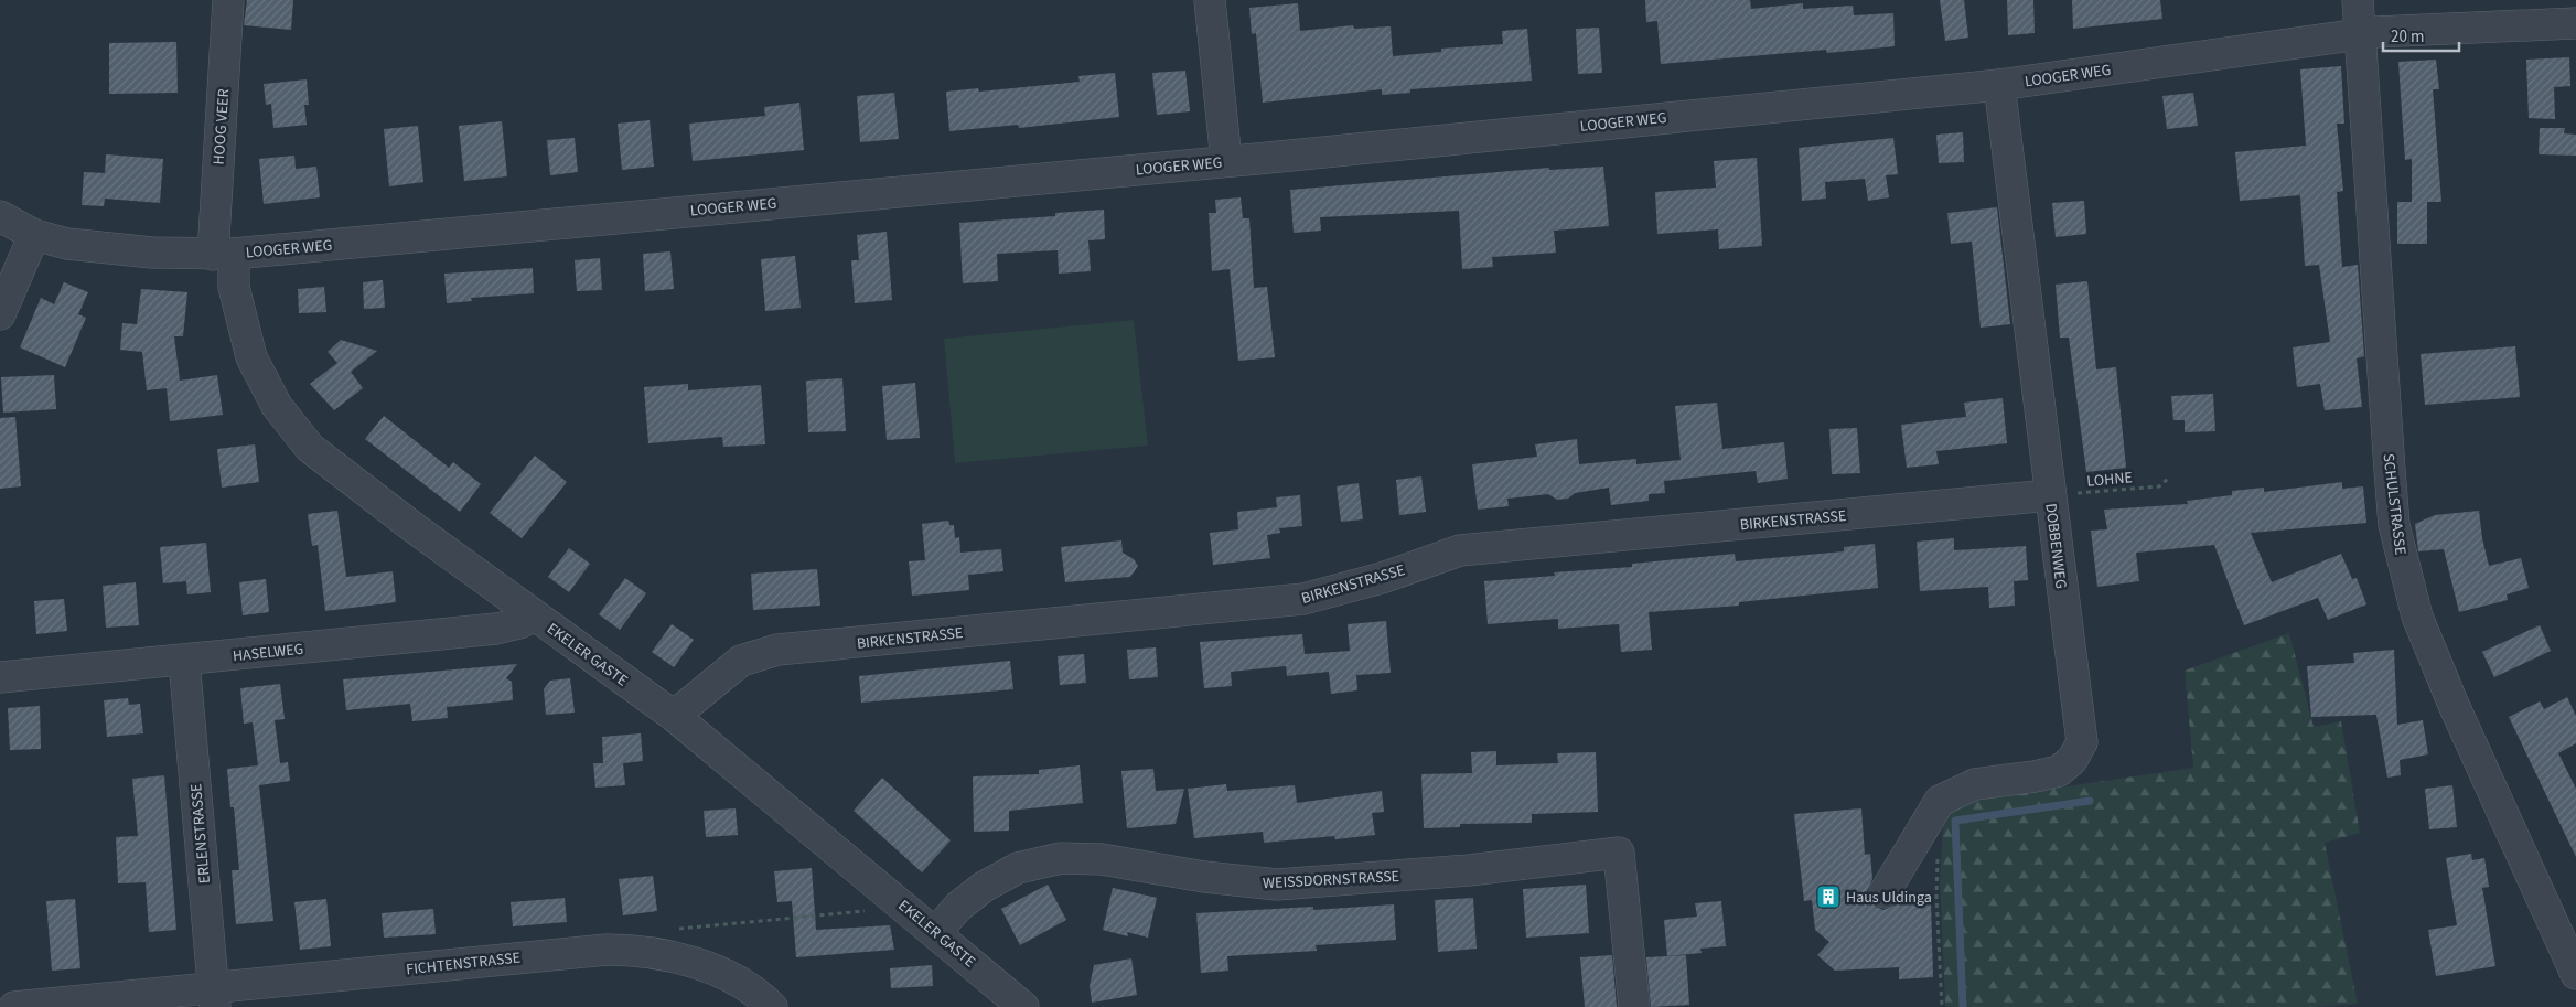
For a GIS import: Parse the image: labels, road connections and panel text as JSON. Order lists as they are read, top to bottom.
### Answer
{
  "streets": {
    "street": [
      "LOOGER WEG",
      "HOOG VEER",
      "SCHULSTRASSE",
      "BIRKENSTRASSE",
      "DOBBENWEG",
      "HASELWEG",
      "EKELER GASTE",
      "ERLENSTRASSE",
      "WEISSDORNSTRASSE",
      "FICHTENSTRASSE"
    ],
    "path": ["LOHNE"]
  },
  "crossings": [
    ["LOOGER WEG", "HOOG VEER"],
    ["LOOGER WEG", "SCHULSTRASSE"],
    ["LOOGER WEG", "DOBBENWEG"],
    ["LOOGER WEG", "EKELER GASTE"],
    ["HOOG VEER", "EKELER GASTE"],
    ["LOHNE", "BIRKENSTRASSE"],
    ["LOHNE", "DOBBENWEG"],
    ["BIRKENSTRASSE", "DOBBENWEG"],
    ["BIRKENSTRASSE", "EKELER GASTE"],
    ["HASELWEG", "EKELER GASTE"],
    ["HASELWEG", "ERLENSTRASSE"],
    ["EKELER GASTE", "WEISSDORNSTRASSE"],
    ["ERLENSTRASSE", "FICHTENSTRASSE"]
  ],
  "places": {
    "building": ["Haus Uldinga"]
  },
  "scale_bar": "20 m"
}
